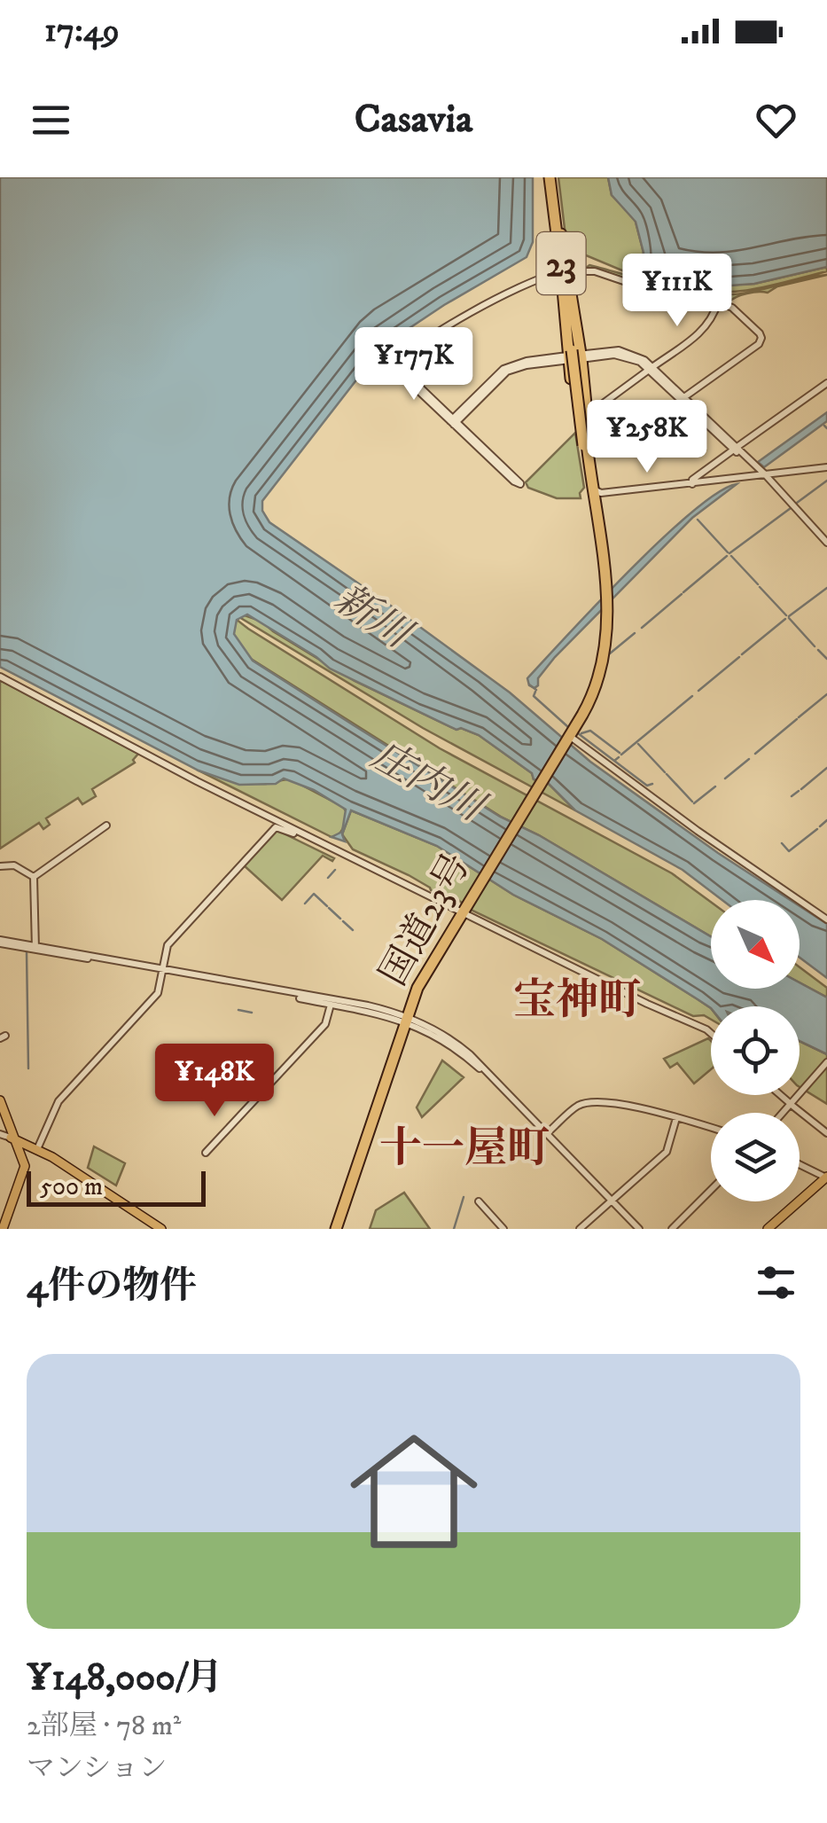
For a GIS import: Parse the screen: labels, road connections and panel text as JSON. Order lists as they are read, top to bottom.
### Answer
{
  "streets": {
    "highway": ["23", "国道23号"]
  },
  "districts": ["宝神町", "十一屋町"],
  "water": ["新川", "庄内川"],
  "scale_bar": "500 m",
  "north": "bottom right",
  "page": {
    "status": "17:49",
    "header": "Casavia",
    "price": [
      "¥111K",
      "¥177K",
      "¥258K",
      "¥148K"
    ],
    "scale": "500 m",
    "heading": "4件の物件",
    "list": [
      {
        "name": "¥148,000/月",
        "note": "2部屋 · 78 m² · マンション"
      }
    ]
  }
}
